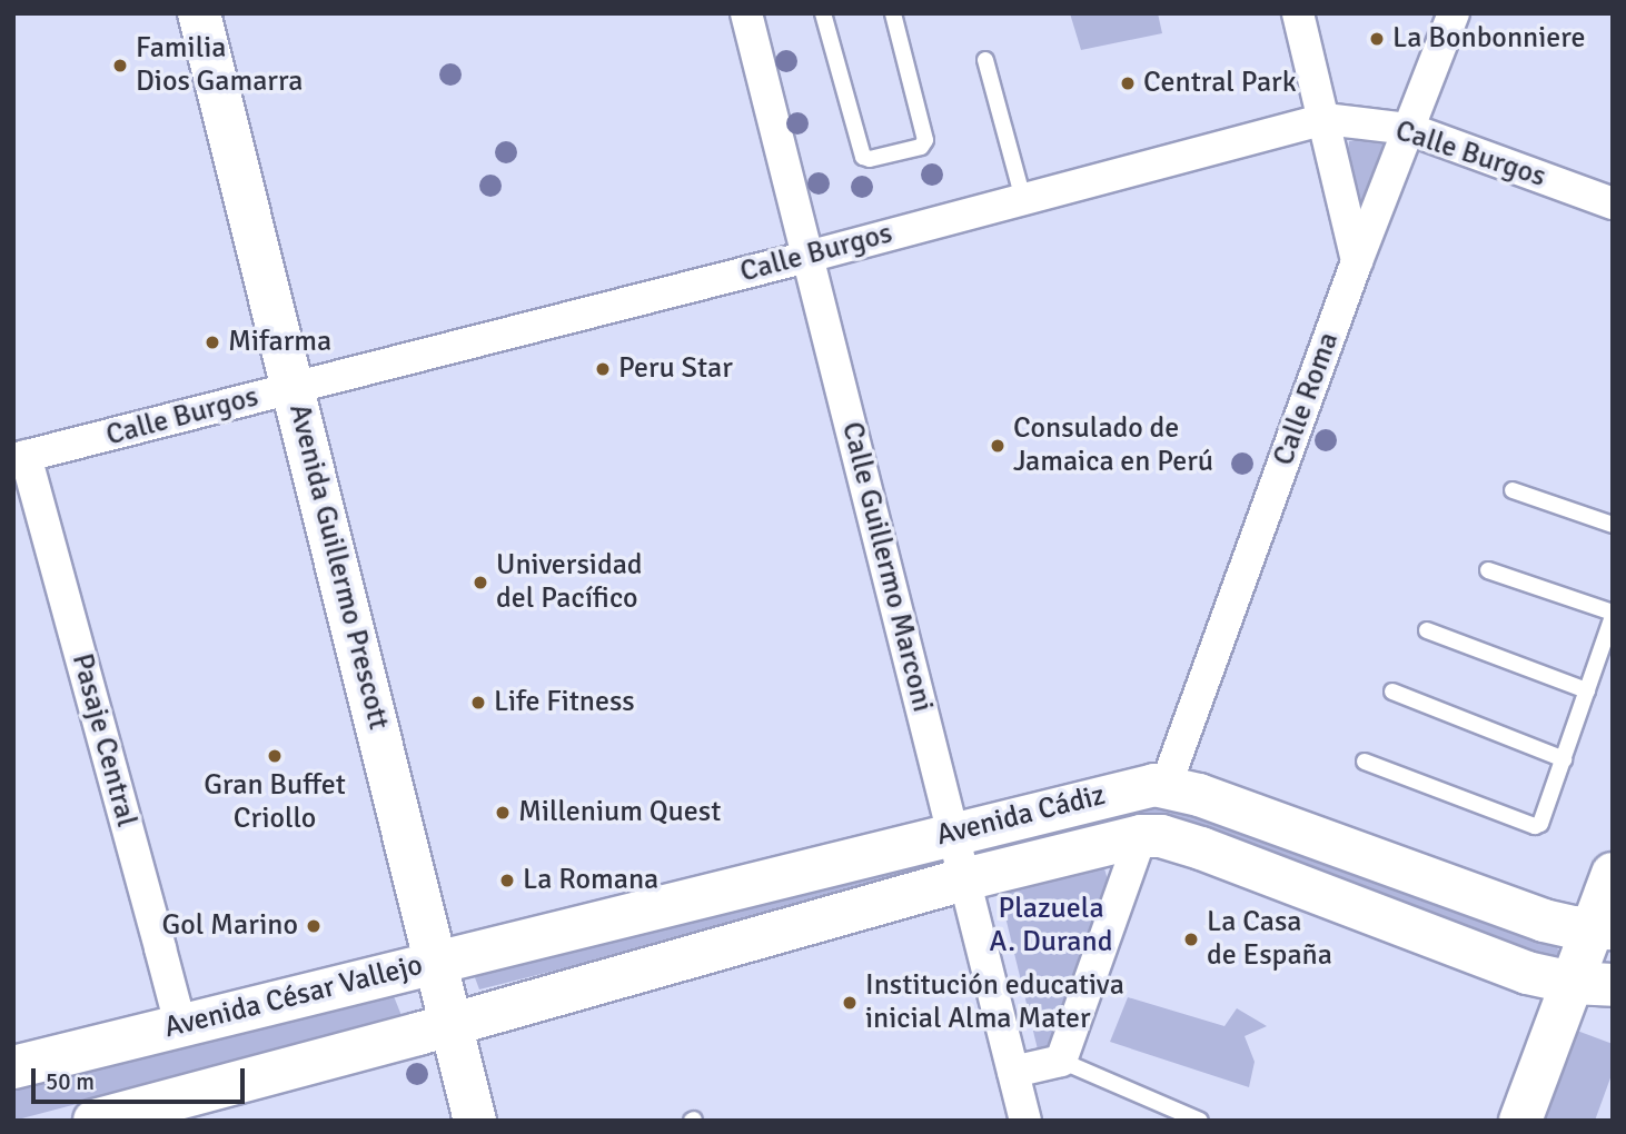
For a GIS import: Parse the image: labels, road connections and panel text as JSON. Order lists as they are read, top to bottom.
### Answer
{
  "streets": {
    "main road": ["Avenida Guillermo Prescott", "Avenida Cádiz", "Avenida César Vallejo"],
    "street": [
      "Calle Burgos",
      "Calle Roma",
      "Calle Guillermo Marconi",
      "Pasaje Central"
    ]
  },
  "crossings": [
    ["Calle Burgos", "Calle Roma"],
    ["Calle Burgos", "Avenida Guillermo Prescott"],
    ["Calle Burgos", "Calle Guillermo Marconi"],
    ["Calle Burgos", "Pasaje Central"],
    ["Calle Roma", "Avenida Cádiz"],
    ["Avenida Guillermo Prescott", "Avenida Cádiz"],
    ["Avenida Guillermo Prescott", "Avenida César Vallejo"],
    ["Calle Guillermo Marconi", "Avenida Cádiz"],
    ["Pasaje Central", "Avenida César Vallejo"],
    ["Avenida Cádiz", "Avenida César Vallejo"]
  ],
  "parks": ["Plazuela A. Durand"],
  "places": [
    "La Bonbonniere",
    "Familia Dios Gamarra",
    "Central Park",
    "Mifarma",
    "Peru Star",
    "Consulado de Jamaica en Perú",
    "Universidad del Pacífico",
    "Life Fitness",
    "Gran Buffet Criollo",
    "Millenium Quest",
    "La Romana",
    "Gol Marino",
    "La Casa de España",
    "Institución educativa inicial Alma Mater"
  ],
  "scale_bar": "50 m"
}
